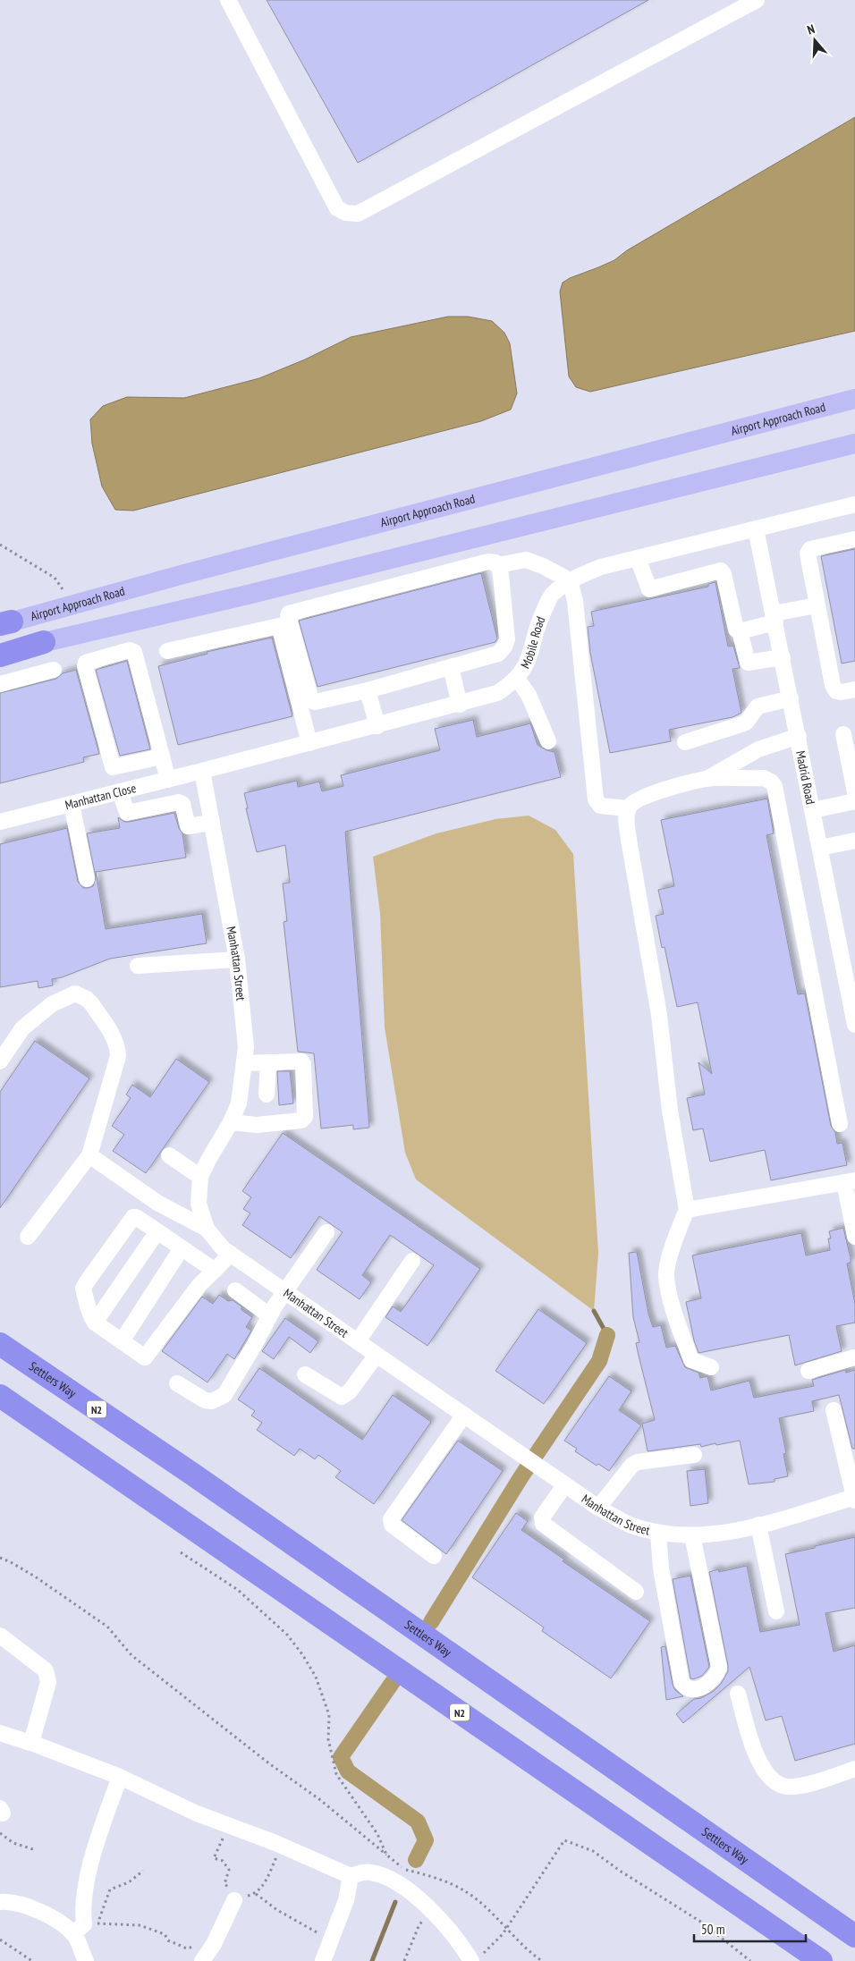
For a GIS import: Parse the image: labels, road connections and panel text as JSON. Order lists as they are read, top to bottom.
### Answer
{
  "streets": {
    "highway": ["Settlers Way", "N2"],
    "main road": ["Airport Approach Road"],
    "street": [
      "Mobile Road",
      "Madrid Road",
      "Manhattan Close",
      "Manhattan Street"
    ]
  },
  "crossings": [
    ["Mobile Road", "Madrid Road"],
    ["Mobile Road", "Manhattan Close"],
    ["Mobile Road", "Manhattan Street"],
    ["Manhattan Close", "Manhattan Street"]
  ],
  "scale_bar": "50 m",
  "north": "top"
}
